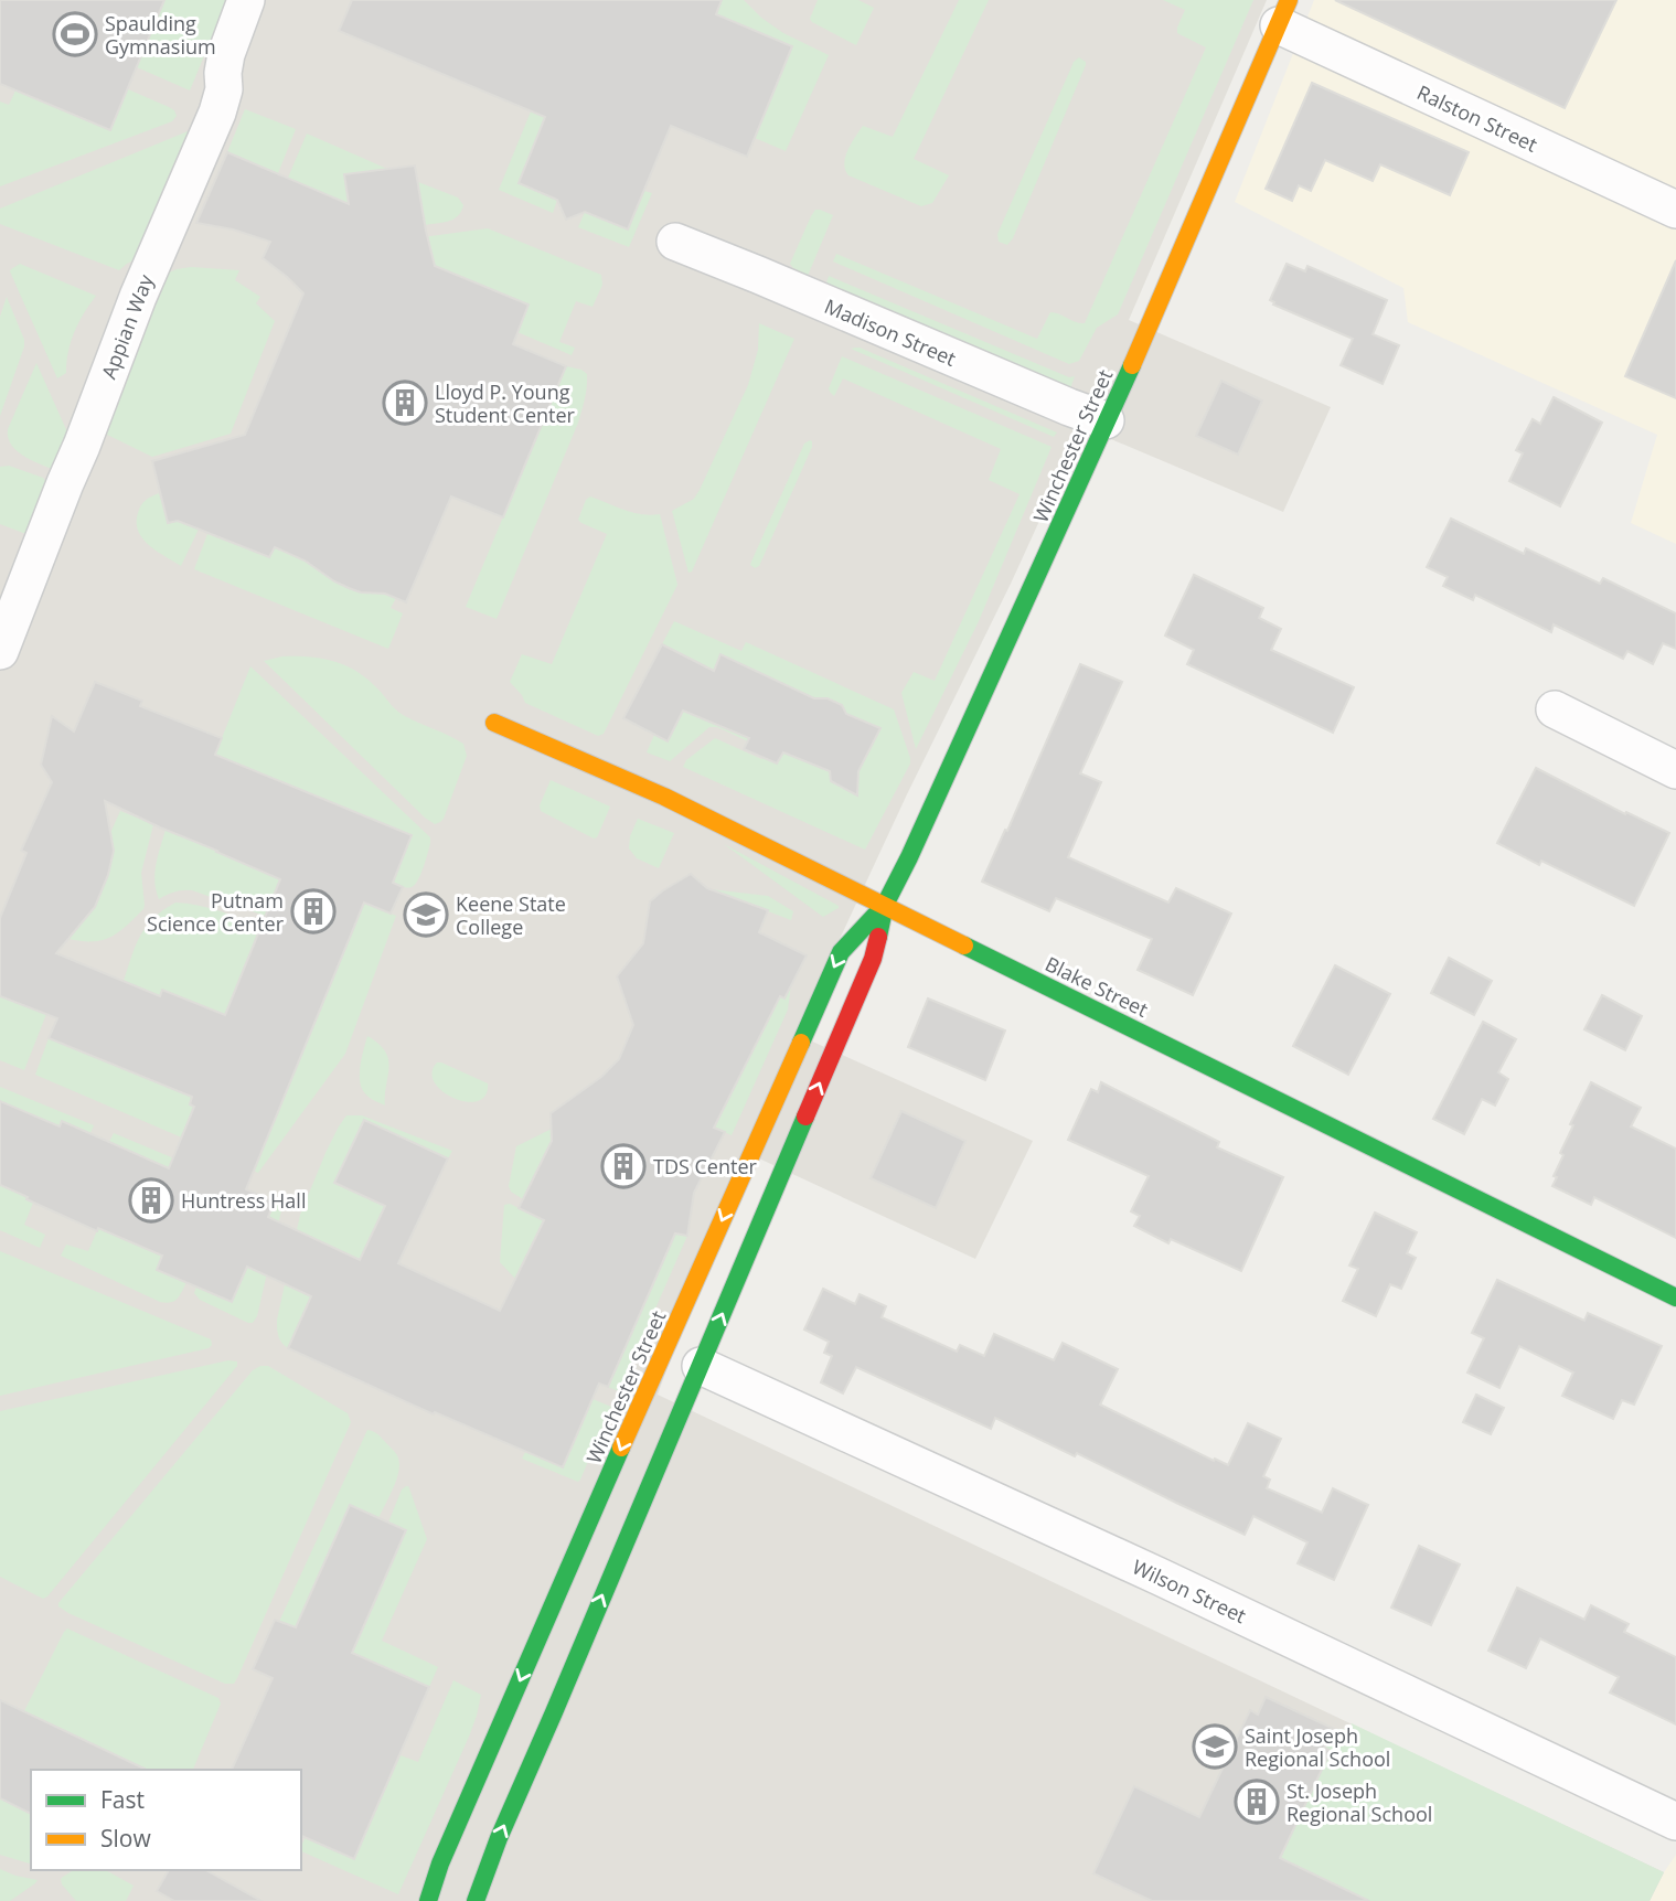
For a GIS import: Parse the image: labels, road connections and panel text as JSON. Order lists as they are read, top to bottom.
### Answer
{
  "streets": {
    "street": [
      "Ralston Street",
      "Appian Way",
      "Madison Street",
      "Winchester Street",
      "Blake Street",
      "Wilson Street"
    ]
  },
  "crossings": [
    ["Ralston Street", "Winchester Street"],
    ["Madison Street", "Winchester Street"],
    ["Winchester Street", "Blake Street"],
    ["Winchester Street", "Wilson Street"]
  ],
  "places": {
    "sports": ["Spaulding Gymnasium"],
    "building": [
      "Lloyd P. Young Student Center",
      "Putnam Science Center",
      "TDS Center",
      "Huntress Hall",
      "St. Joseph Regional School"
    ],
    "school or university": ["Keene State College", "Saint Joseph Regional School"]
  },
  "legend": ["Fast", "Slow"]
}
